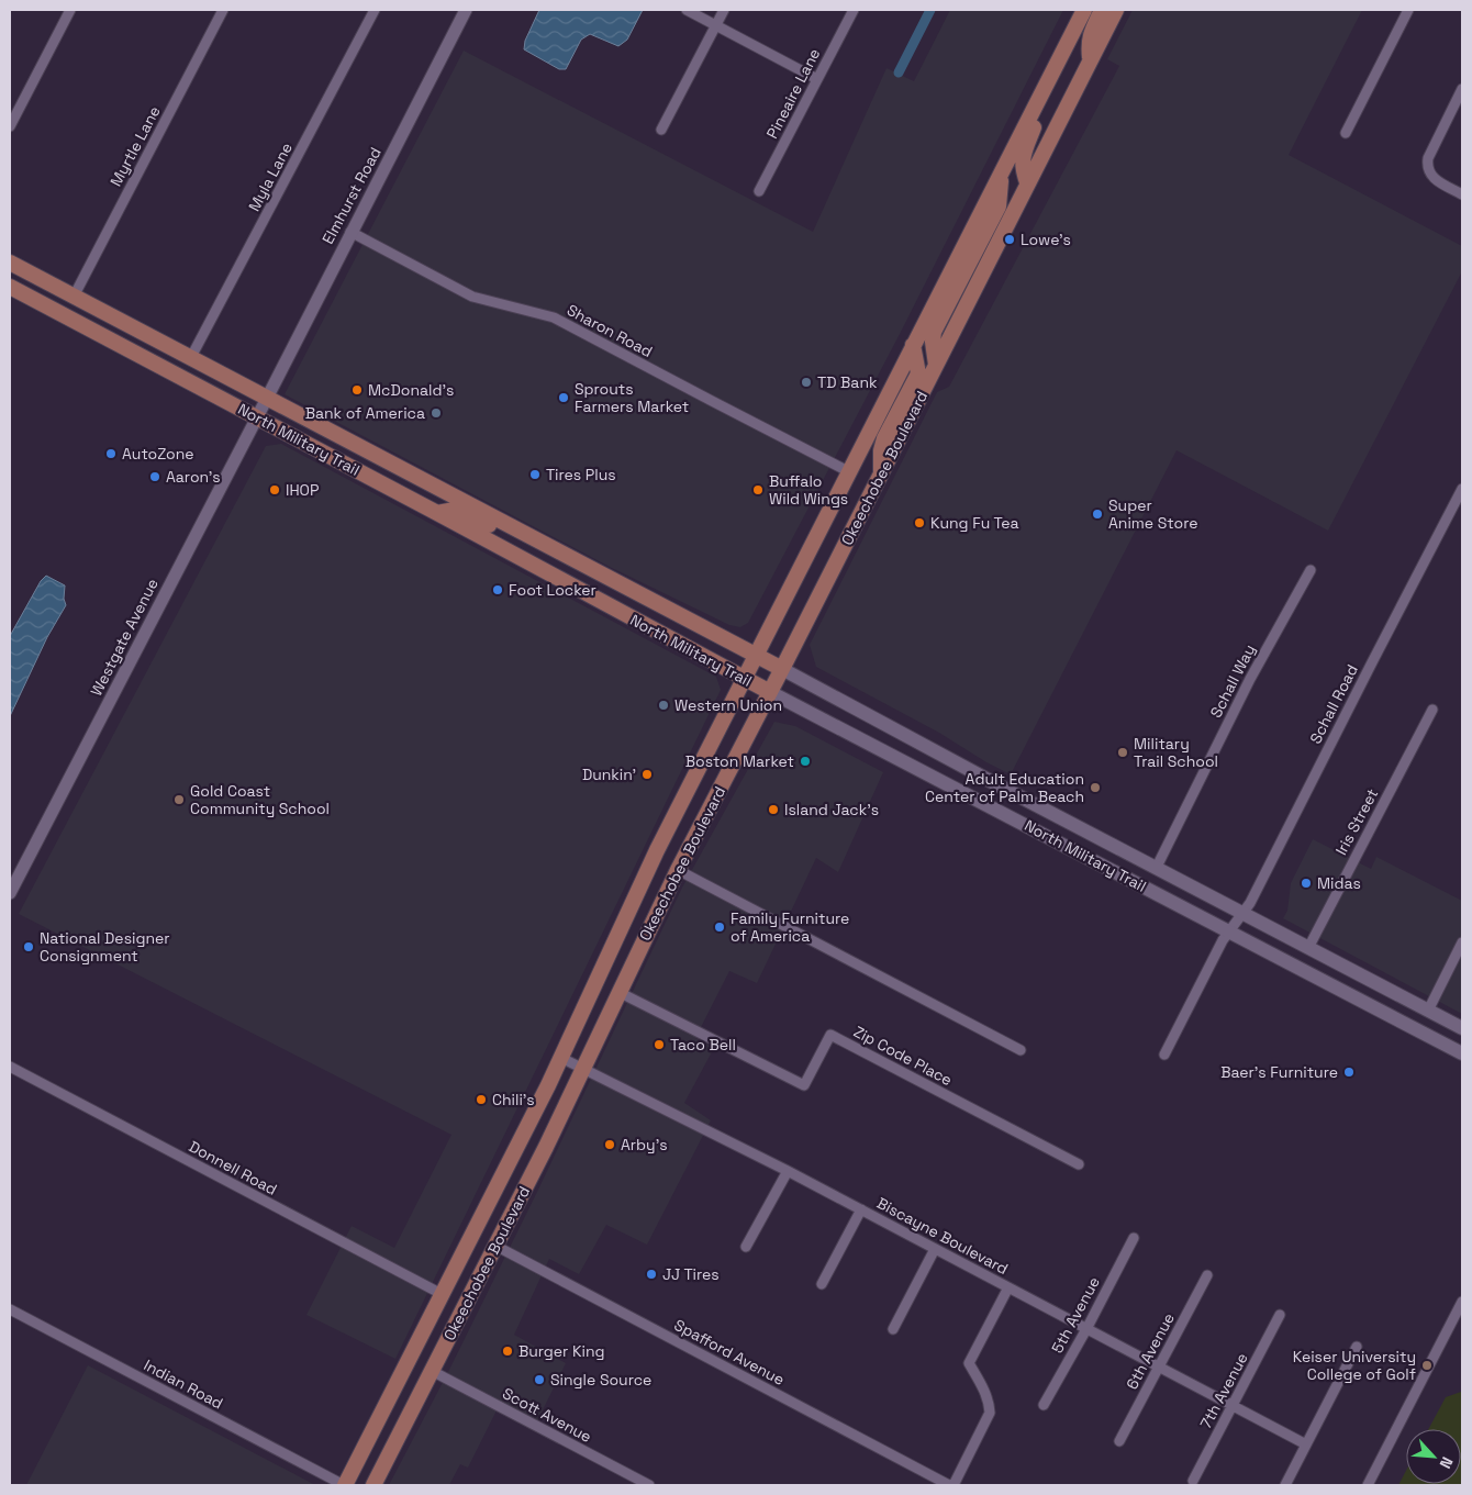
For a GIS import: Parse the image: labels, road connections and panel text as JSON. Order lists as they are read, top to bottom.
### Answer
{
  "streets": {
    "main road": ["North Military Trail", "Okeechobee Boulevard"],
    "street": [
      "Pineaire Lane",
      "Myrtle Lane",
      "Myla Lane",
      "Elmhurst Road",
      "Sharon Road",
      "Westgate Avenue",
      "Schall Way",
      "Schall Road",
      "Iris Street",
      "Zip Code Place",
      "Donnell Road",
      "Biscayne Boulevard",
      "5th Avenue",
      "6th Avenue",
      "Spafford Avenue",
      "Indian Road",
      "7th Avenue",
      "Scott Avenue"
    ]
  },
  "crossings": [
    ["Myrtle Lane", "North Military Trail"],
    ["Myla Lane", "North Military Trail"],
    ["Elmhurst Road", "Sharon Road"],
    ["Elmhurst Road", "North Military Trail"],
    ["Elmhurst Road", "Westgate Avenue"],
    ["Sharon Road", "Okeechobee Boulevard"],
    ["North Military Trail", "Okeechobee Boulevard"],
    ["North Military Trail", "Westgate Avenue"],
    ["North Military Trail", "Schall Way"],
    ["North Military Trail", "Schall Road"],
    ["North Military Trail", "Iris Street"],
    ["Okeechobee Boulevard", "Zip Code Place"],
    ["Okeechobee Boulevard", "Donnell Road"],
    ["Okeechobee Boulevard", "Biscayne Boulevard"],
    ["Okeechobee Boulevard", "Spafford Avenue"],
    ["Okeechobee Boulevard", "Indian Road"],
    ["Okeechobee Boulevard", "Scott Avenue"],
    ["Biscayne Boulevard", "5th Avenue"],
    ["Biscayne Boulevard", "6th Avenue"],
    ["Biscayne Boulevard", "7th Avenue"]
  ],
  "places": [
    "Lowe's",
    "TD Bank",
    "McDonald's",
    "Sprouts Farmers Market",
    "Bank of America",
    "AutoZone",
    "Tires Plus",
    "Aaron's",
    "IHOP",
    "Buffalo Wild Wings",
    "Super Anime Store",
    "Kung Fu Tea",
    "Foot Locker",
    "Western Union",
    "Military Trail School",
    "Boston Market",
    "Dunkin'",
    "Adult Education Center of Palm Beach",
    "Gold Coast Community School",
    "Island Jack's",
    "Midas",
    "Family Furniture of America",
    "National Designer Consignment",
    "Taco Bell",
    "Baer's Furniture",
    "Chili's",
    "Arby's",
    "JJ Tires",
    "Burger King",
    "Keiser University College of Golf",
    "Single Source"
  ],
  "north": "bottom right"
}
